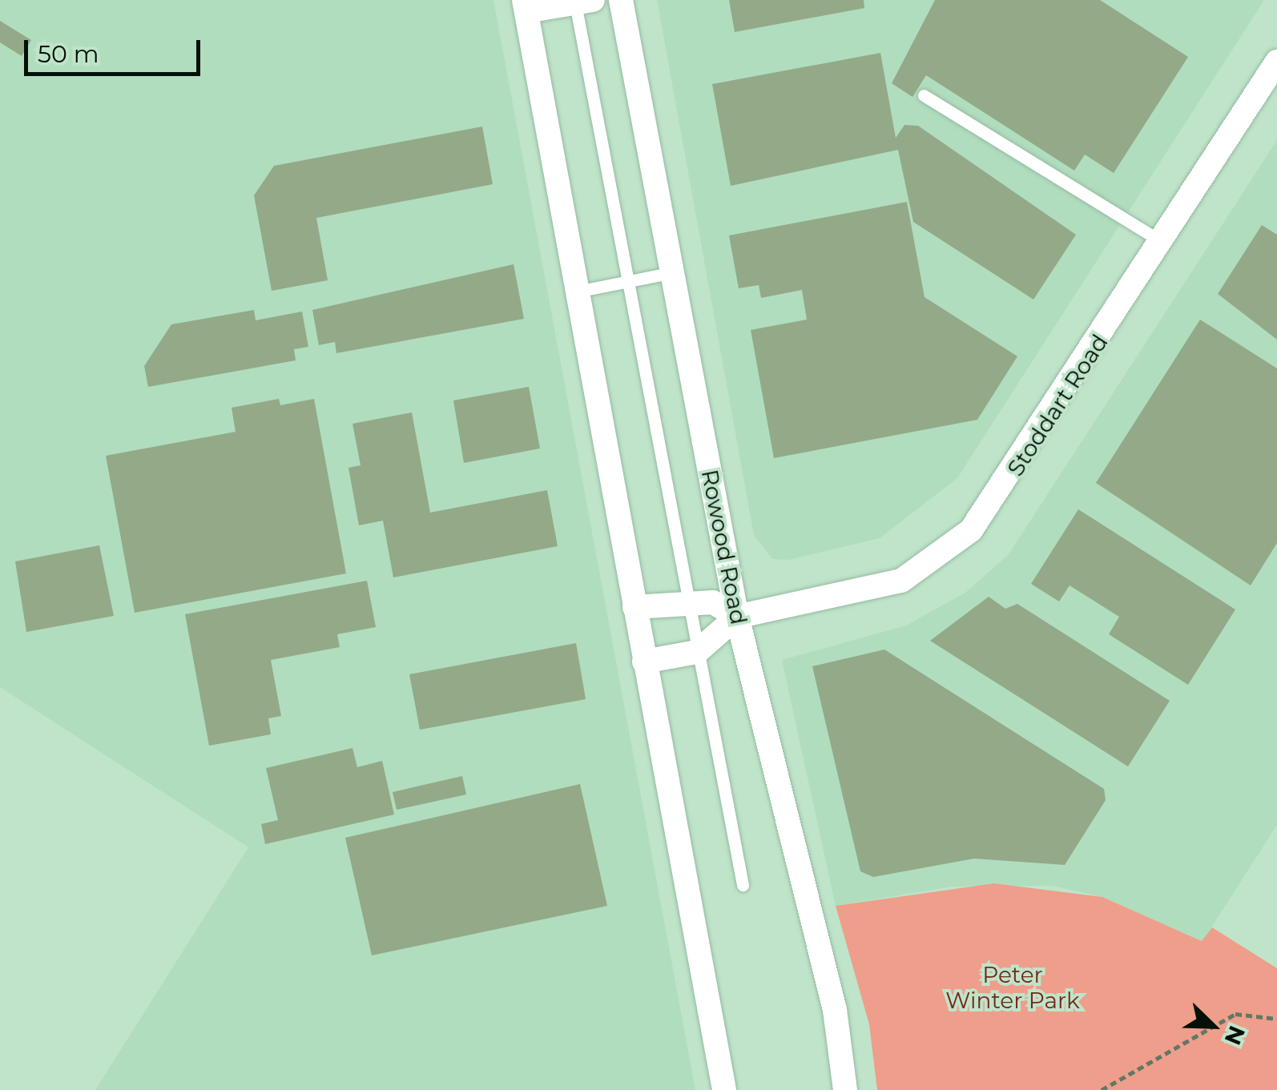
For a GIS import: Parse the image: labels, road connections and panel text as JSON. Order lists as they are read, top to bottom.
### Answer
{
  "streets": {
    "street": ["Stoddart Road", "Rowood Road"]
  },
  "crossings": [
    ["Stoddart Road", "Rowood Road"]
  ],
  "parks": ["Peter Winter Park"],
  "scale_bar": "50 m",
  "north": "bottom right"
}
